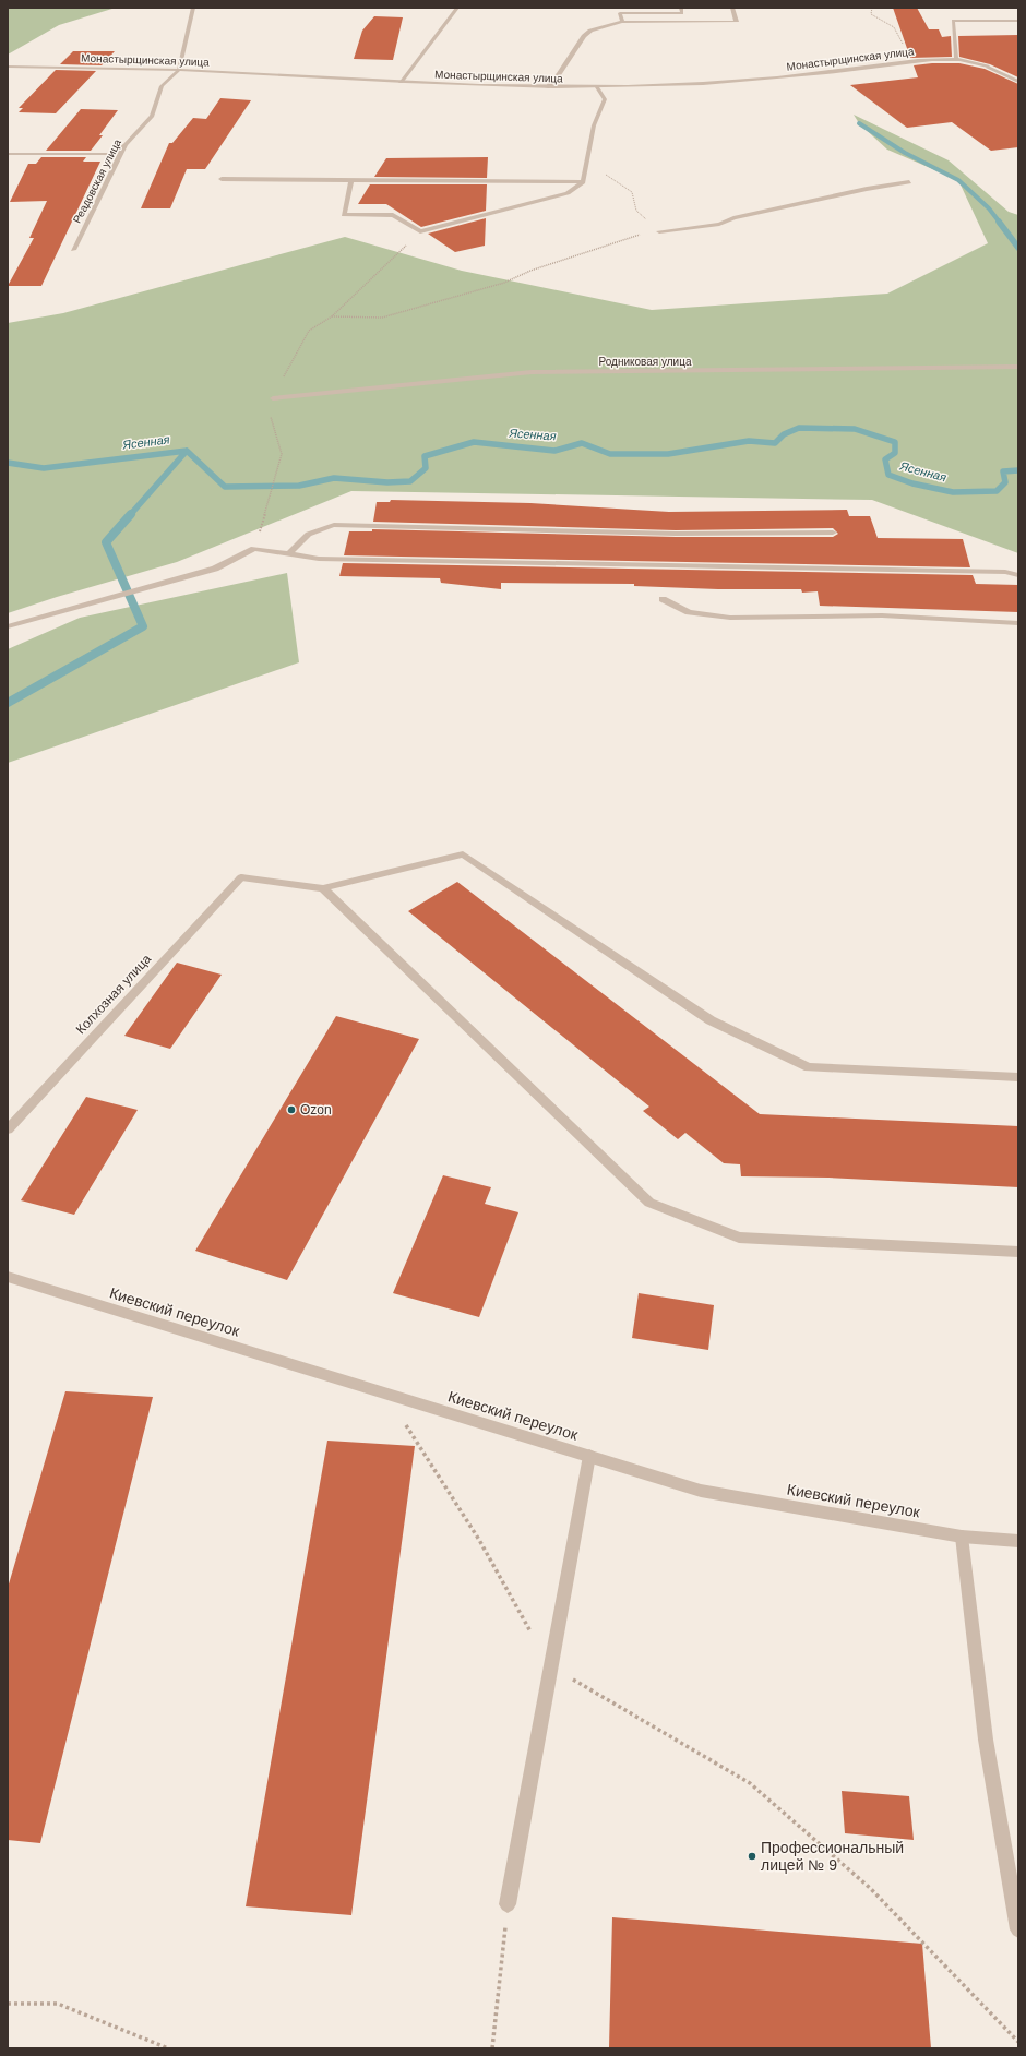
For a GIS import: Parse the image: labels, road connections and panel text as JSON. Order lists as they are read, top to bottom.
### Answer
{
  "streets": {
    "street": [
      "Монастырщинская улица",
      "Реадовская улица",
      "Родниковая улица",
      "Колхозная улица",
      "Киевский переулок"
    ]
  },
  "crossings": [
    ["Монастырщинская улица", "Реадовская улица"]
  ],
  "water": ["Ясенная"],
  "places": ["Ozon", "Профессиональный лицей № 9"]
}
